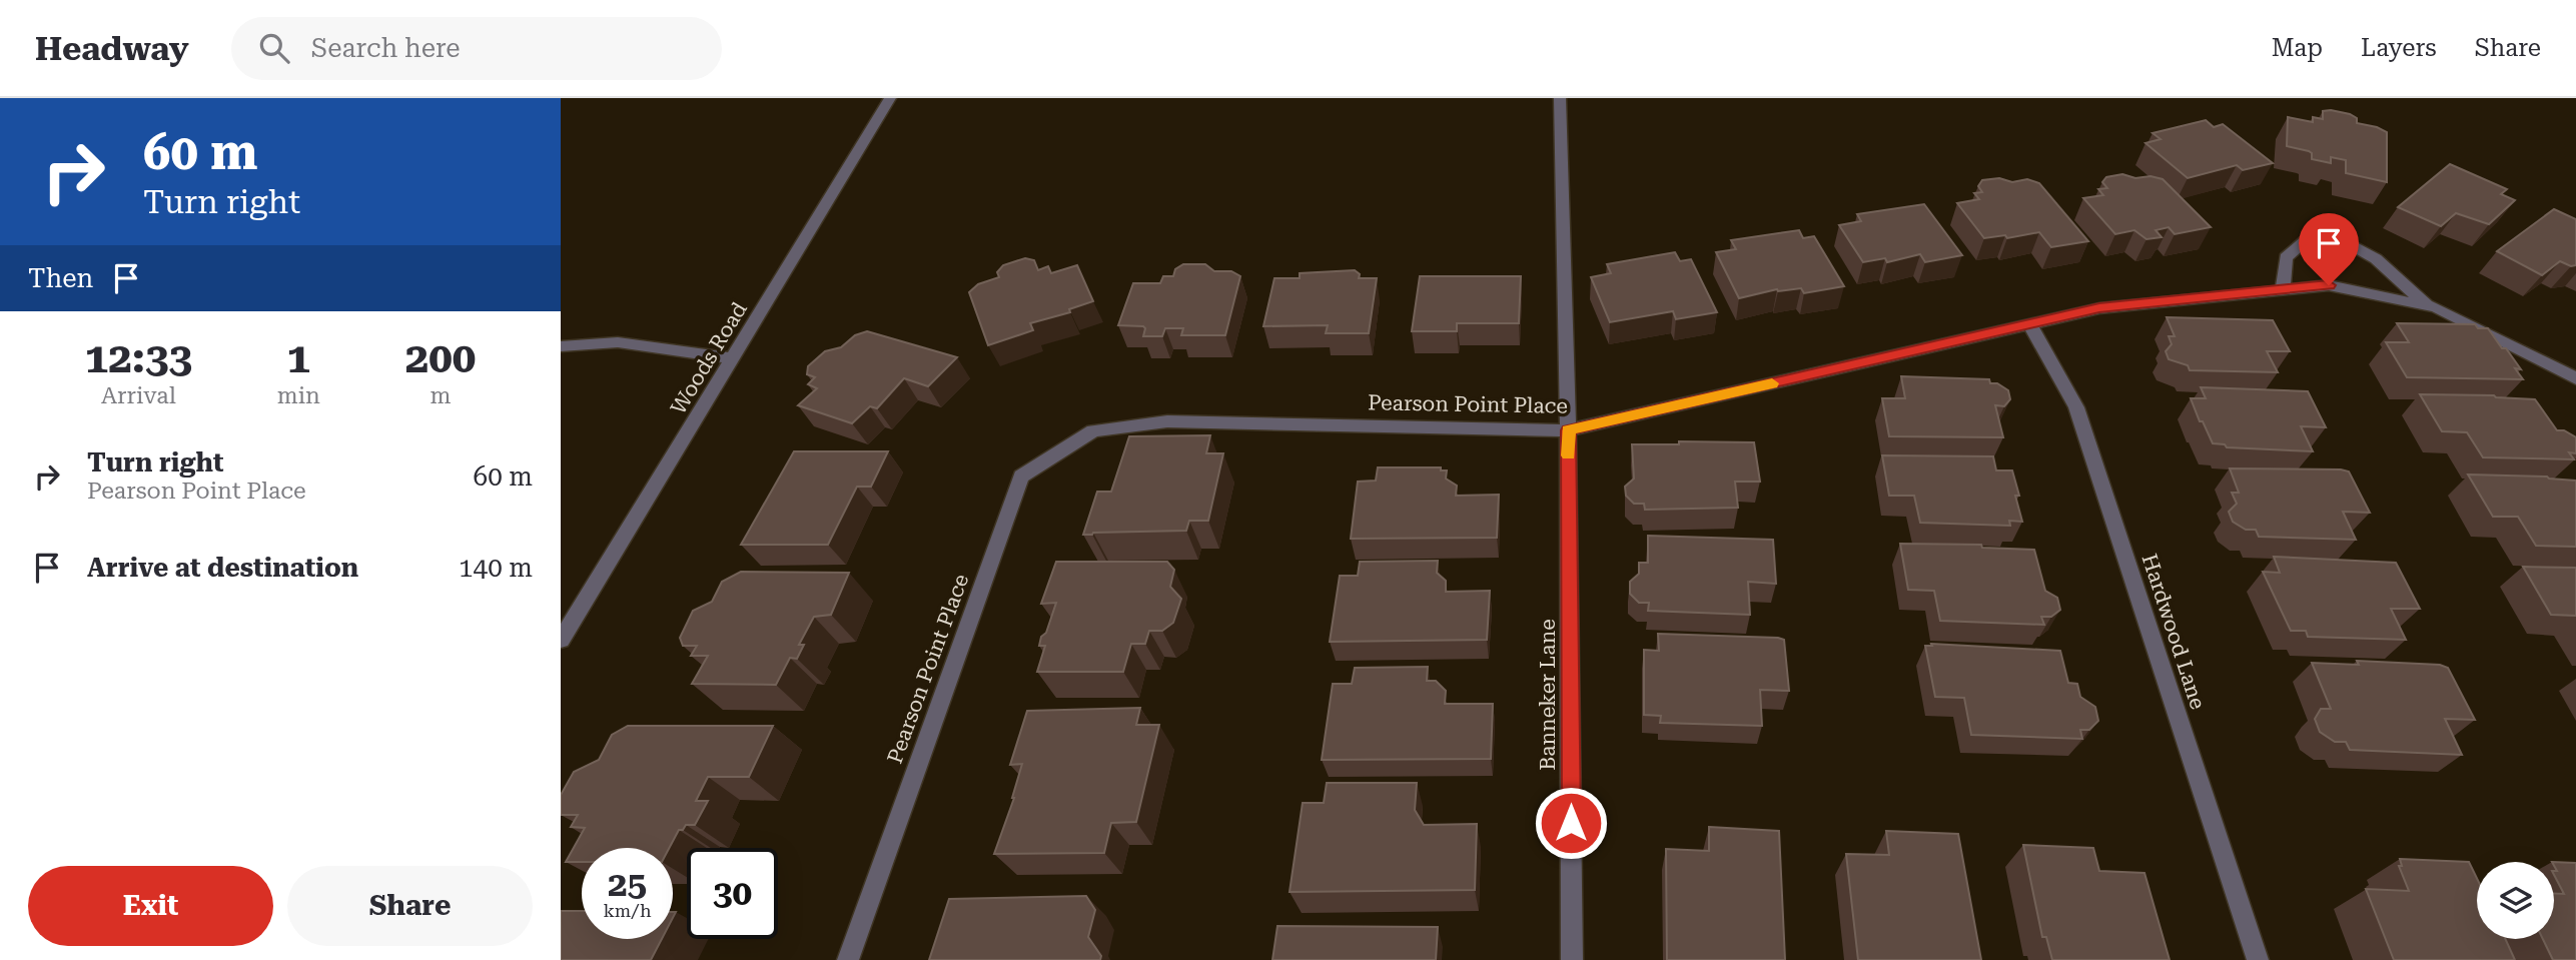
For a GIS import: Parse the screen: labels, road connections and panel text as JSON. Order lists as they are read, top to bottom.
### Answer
{
  "streets": {
    "street": [
      "Woods Road",
      "Pearson Point Place",
      "Hardwood Lane",
      "Banneker Lane"
    ]
  },
  "crossings": [
    ["Pearson Point Place", "Hardwood Lane"],
    ["Pearson Point Place", "Banneker Lane"]
  ],
  "page": {
    "header": "Headway",
    "search": "Search here",
    "nav": ["Map", "Layers", "Share"],
    "turn": ["60 m", "Turn right"],
    "then": "Then",
    "eta": [
      "12:33",
      "Arrival",
      "1",
      "min",
      "200",
      "m"
    ],
    "list": [
      {
        "name": "Turn right",
        "note": "Pearson Point Place",
        "value": "60 m"
      },
      {
        "name": "Arrive at destination",
        "value": "140 m"
      }
    ],
    "speed": "25 km/h",
    "limit": "30",
    "buttons": ["Exit", "Share"]
  }
}
